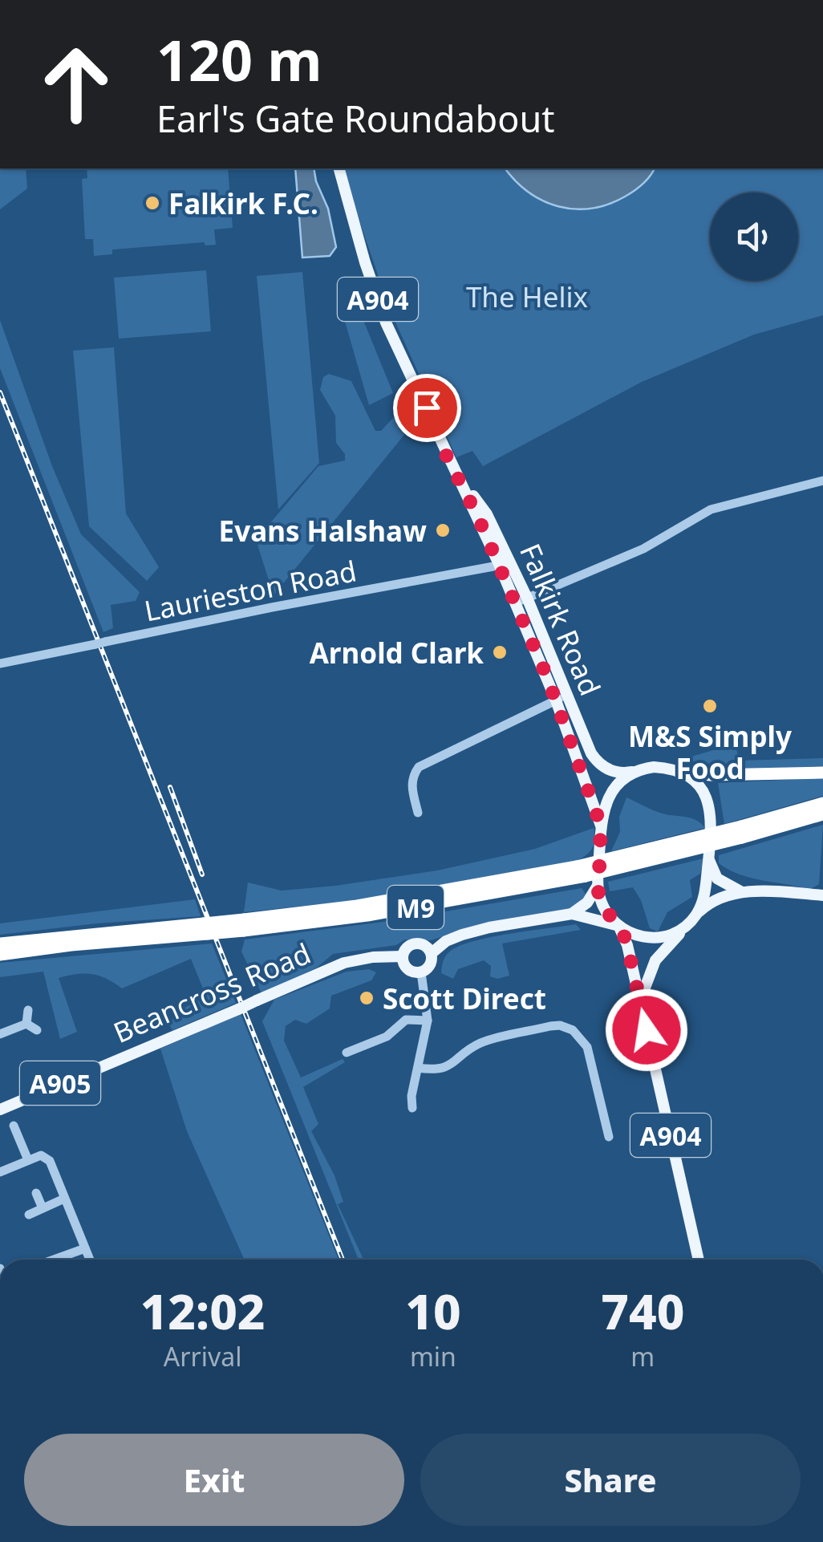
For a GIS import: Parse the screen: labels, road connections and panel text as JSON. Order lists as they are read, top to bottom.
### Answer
{
  "streets": {
    "highway": ["M9"],
    "main road": [
      "A904",
      "Falkirk Road",
      "Beancross Road",
      "A905"
    ],
    "street": ["Laurieston Road"]
  },
  "crossings": [
    ["Laurieston Road", "Falkirk Road"]
  ],
  "parks": ["The Helix"],
  "places": [
    "Falkirk F.C.",
    "Evans Halshaw",
    "Arnold Clark",
    "M&S Simply Food",
    "Scott Direct"
  ],
  "page": {
    "turn": ["120 m", "Earl's Gate Roundabout"],
    "eta": [
      "12:02",
      "Arrival",
      "10",
      "min",
      "740",
      "m"
    ],
    "buttons": ["Exit", "Share"]
  }
}
